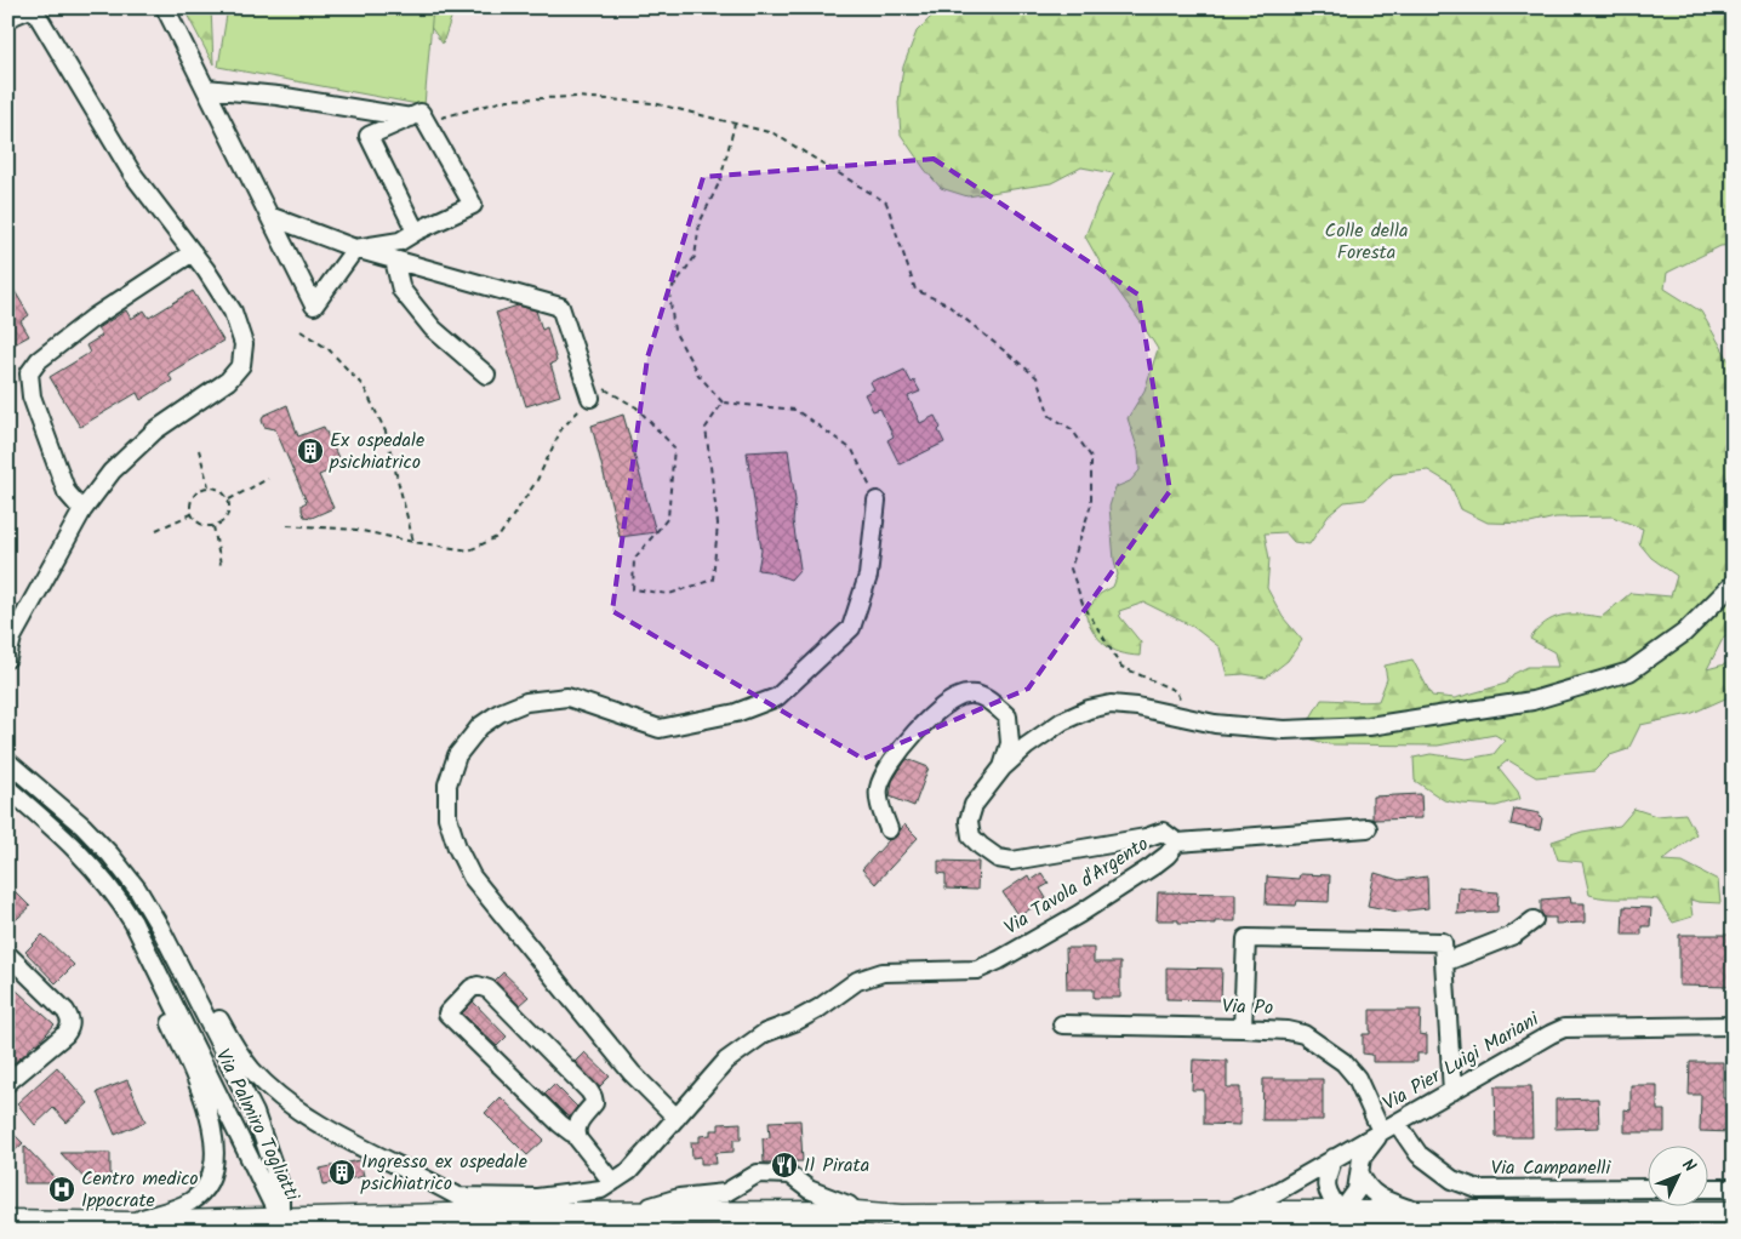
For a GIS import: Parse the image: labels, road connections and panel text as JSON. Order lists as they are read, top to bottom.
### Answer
{
  "streets": {
    "street": [
      "Via Tavola d'Argento",
      "Via Po",
      "Via Pier Luigi Mariani",
      "Via Palmiro Togliatti",
      "Via Campanelli"
    ]
  },
  "crossings": [
    ["Via Po", "Via Pier Luigi Mariani"],
    ["Via Pier Luigi Mariani", "Via Campanelli"]
  ],
  "parks": ["Colle della Foresta"],
  "places": {
    "building": ["Ex ospedale psichiatrico", "Ingresso ex ospedale psichiatrico"],
    "restaurant": ["Il Pirata"],
    "hospital": ["Centro medico Ippocrate"]
  },
  "north": "top right"
}
